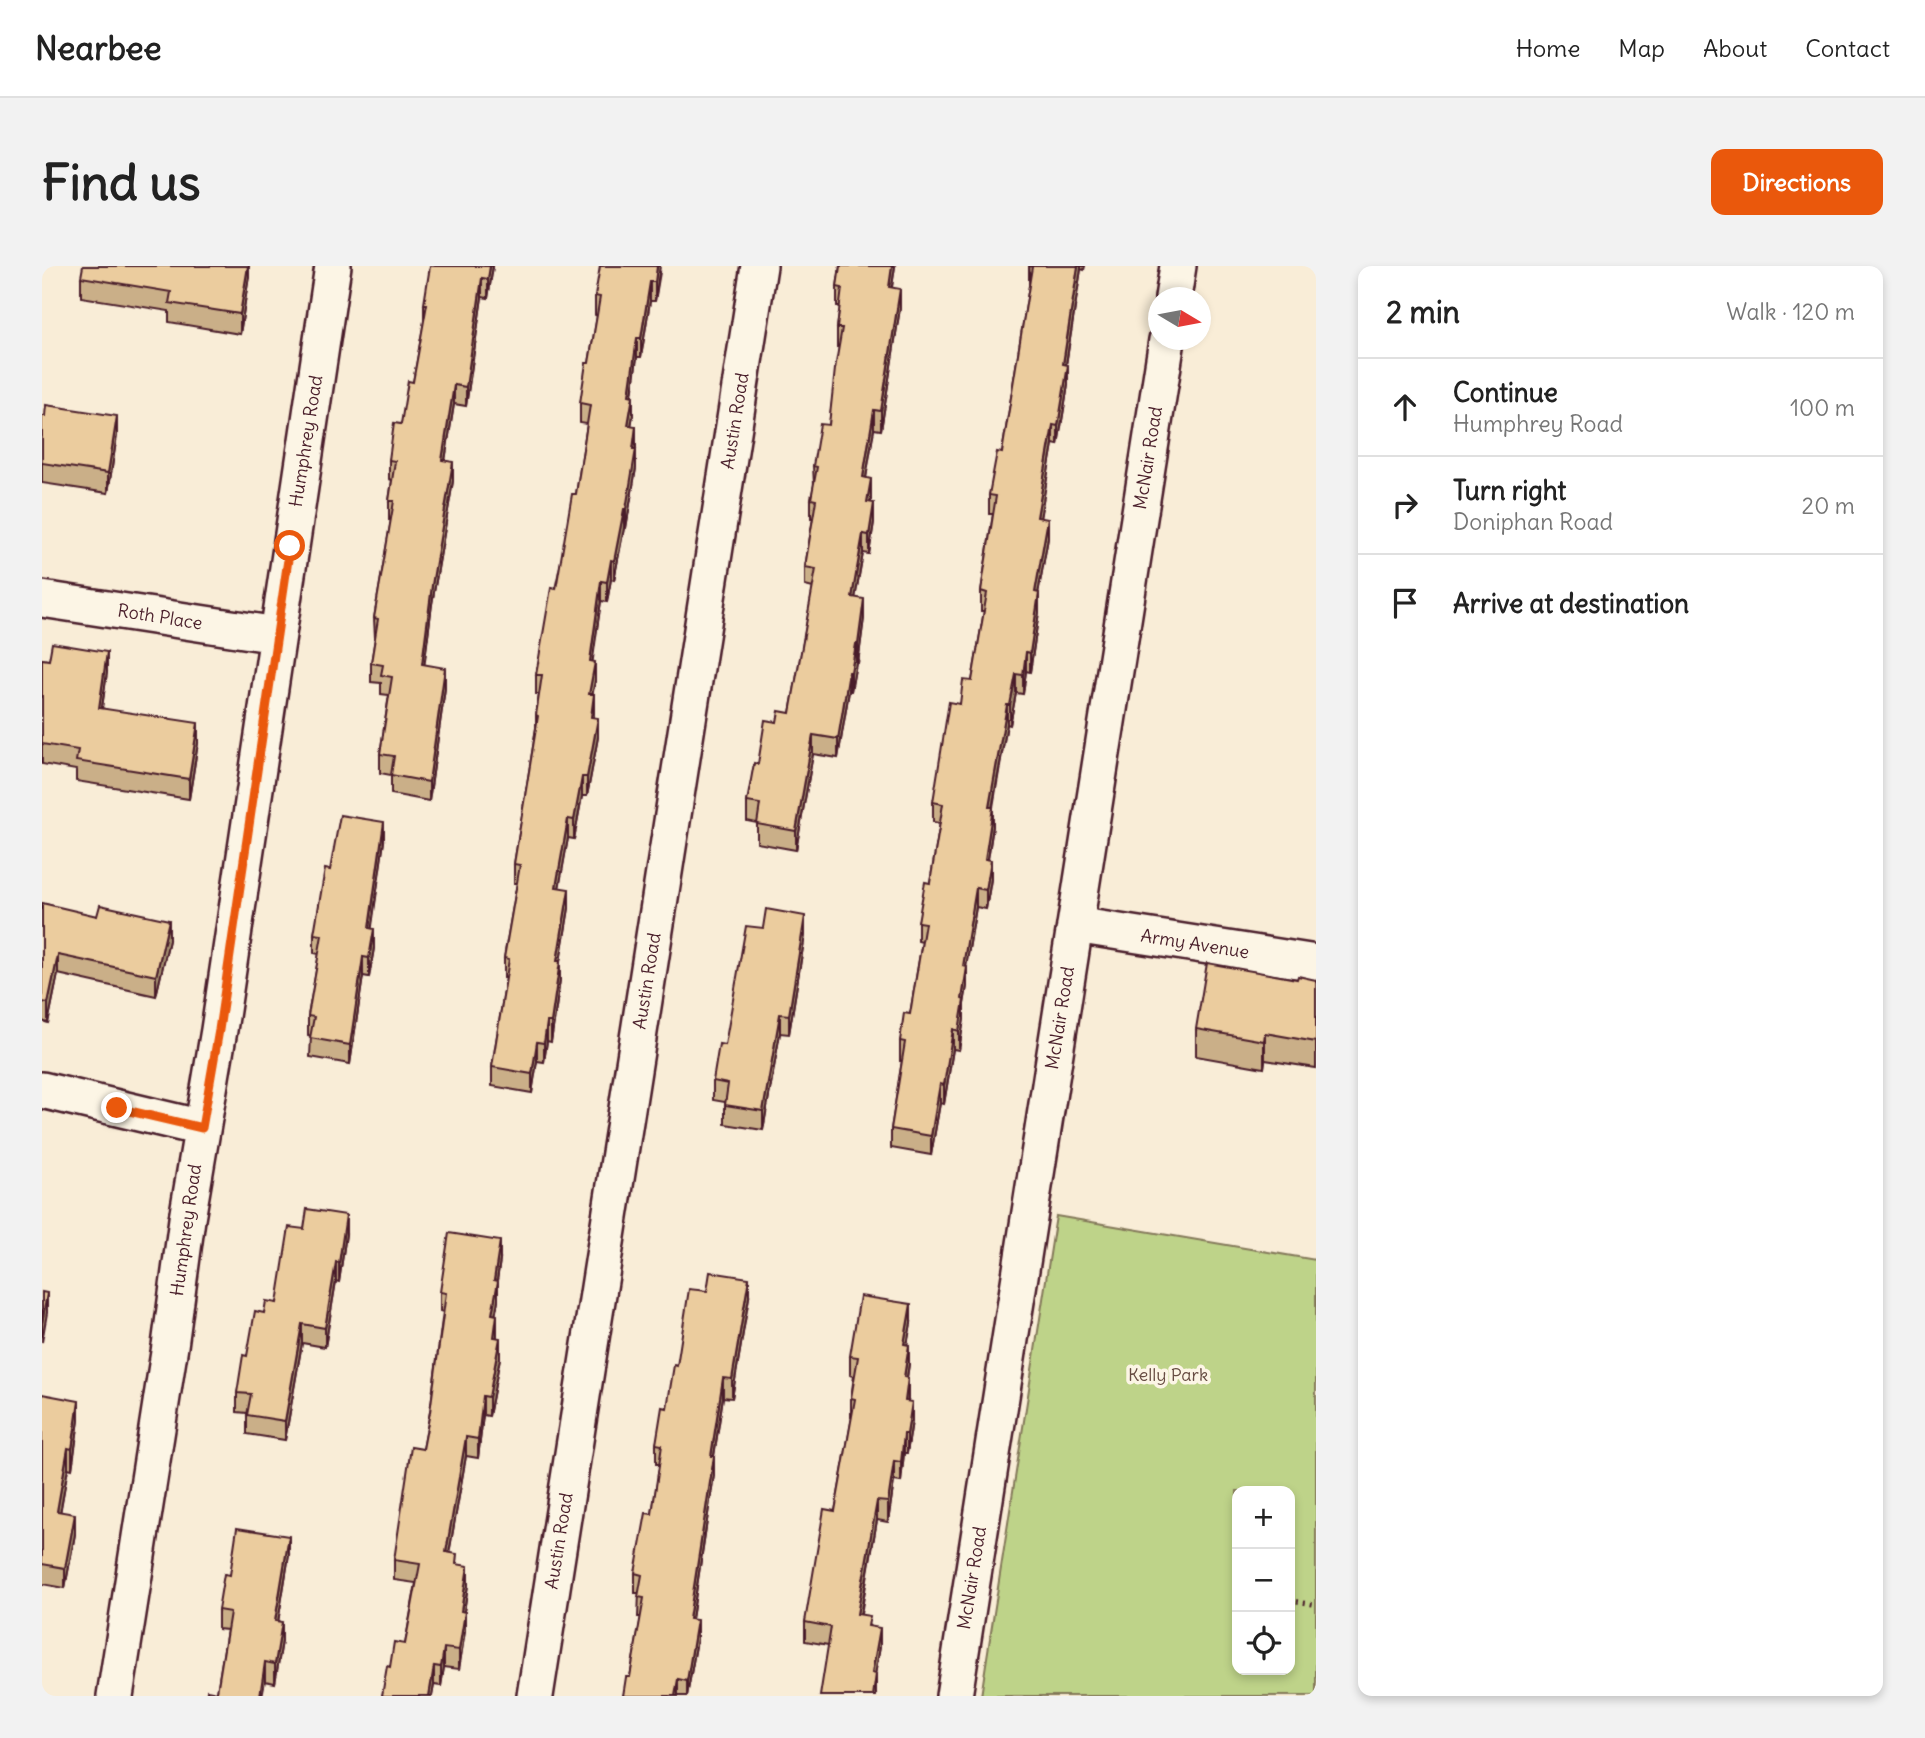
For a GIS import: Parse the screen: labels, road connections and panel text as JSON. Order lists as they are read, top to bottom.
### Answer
{
  "streets": {
    "street": [
      "Austin Road",
      "Humphrey Road",
      "McNair Road",
      "Roth Place",
      "Army Avenue"
    ]
  },
  "crossings": [
    ["Humphrey Road", "Roth Place"],
    ["McNair Road", "Army Avenue"]
  ],
  "parks": ["Kelly Park"],
  "north": "right",
  "page": {
    "header": "Nearbee",
    "nav": [
      "Home",
      "Map",
      "About",
      "Contact"
    ],
    "buttons": "Directions",
    "title": "Find us",
    "heading": ["2 min", "Walk · 120 m"],
    "list": [
      ["Continue", "Humphrey Road", "100 m"],
      ["Turn right", "Doniphan Road", "20 m"],
      "Arrive at destination"
    ],
    "map_buttons": ["+", "−"]
  }
}
